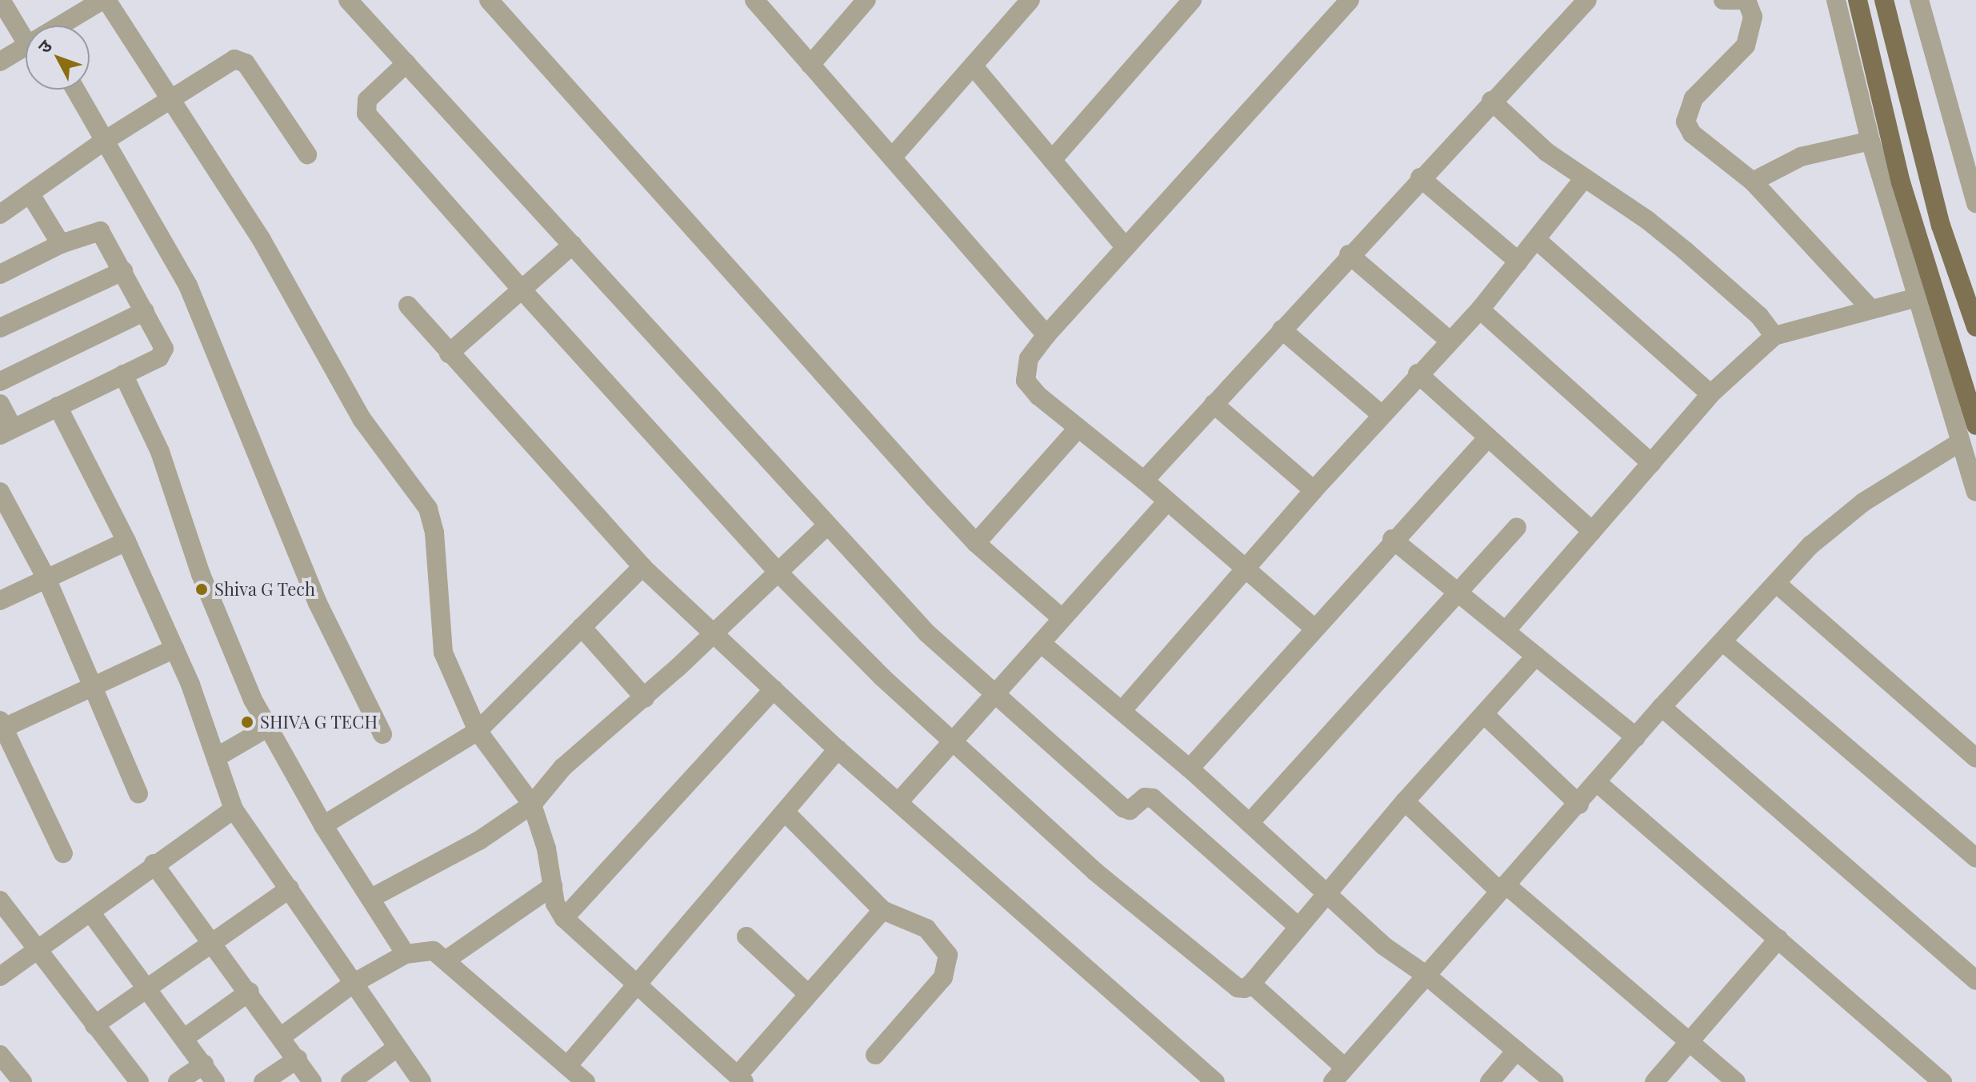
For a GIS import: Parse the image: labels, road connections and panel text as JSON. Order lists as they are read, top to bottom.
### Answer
{
  "places": ["Shiva G Tech", "SHIVA G TECH"],
  "north": "top left"
}
